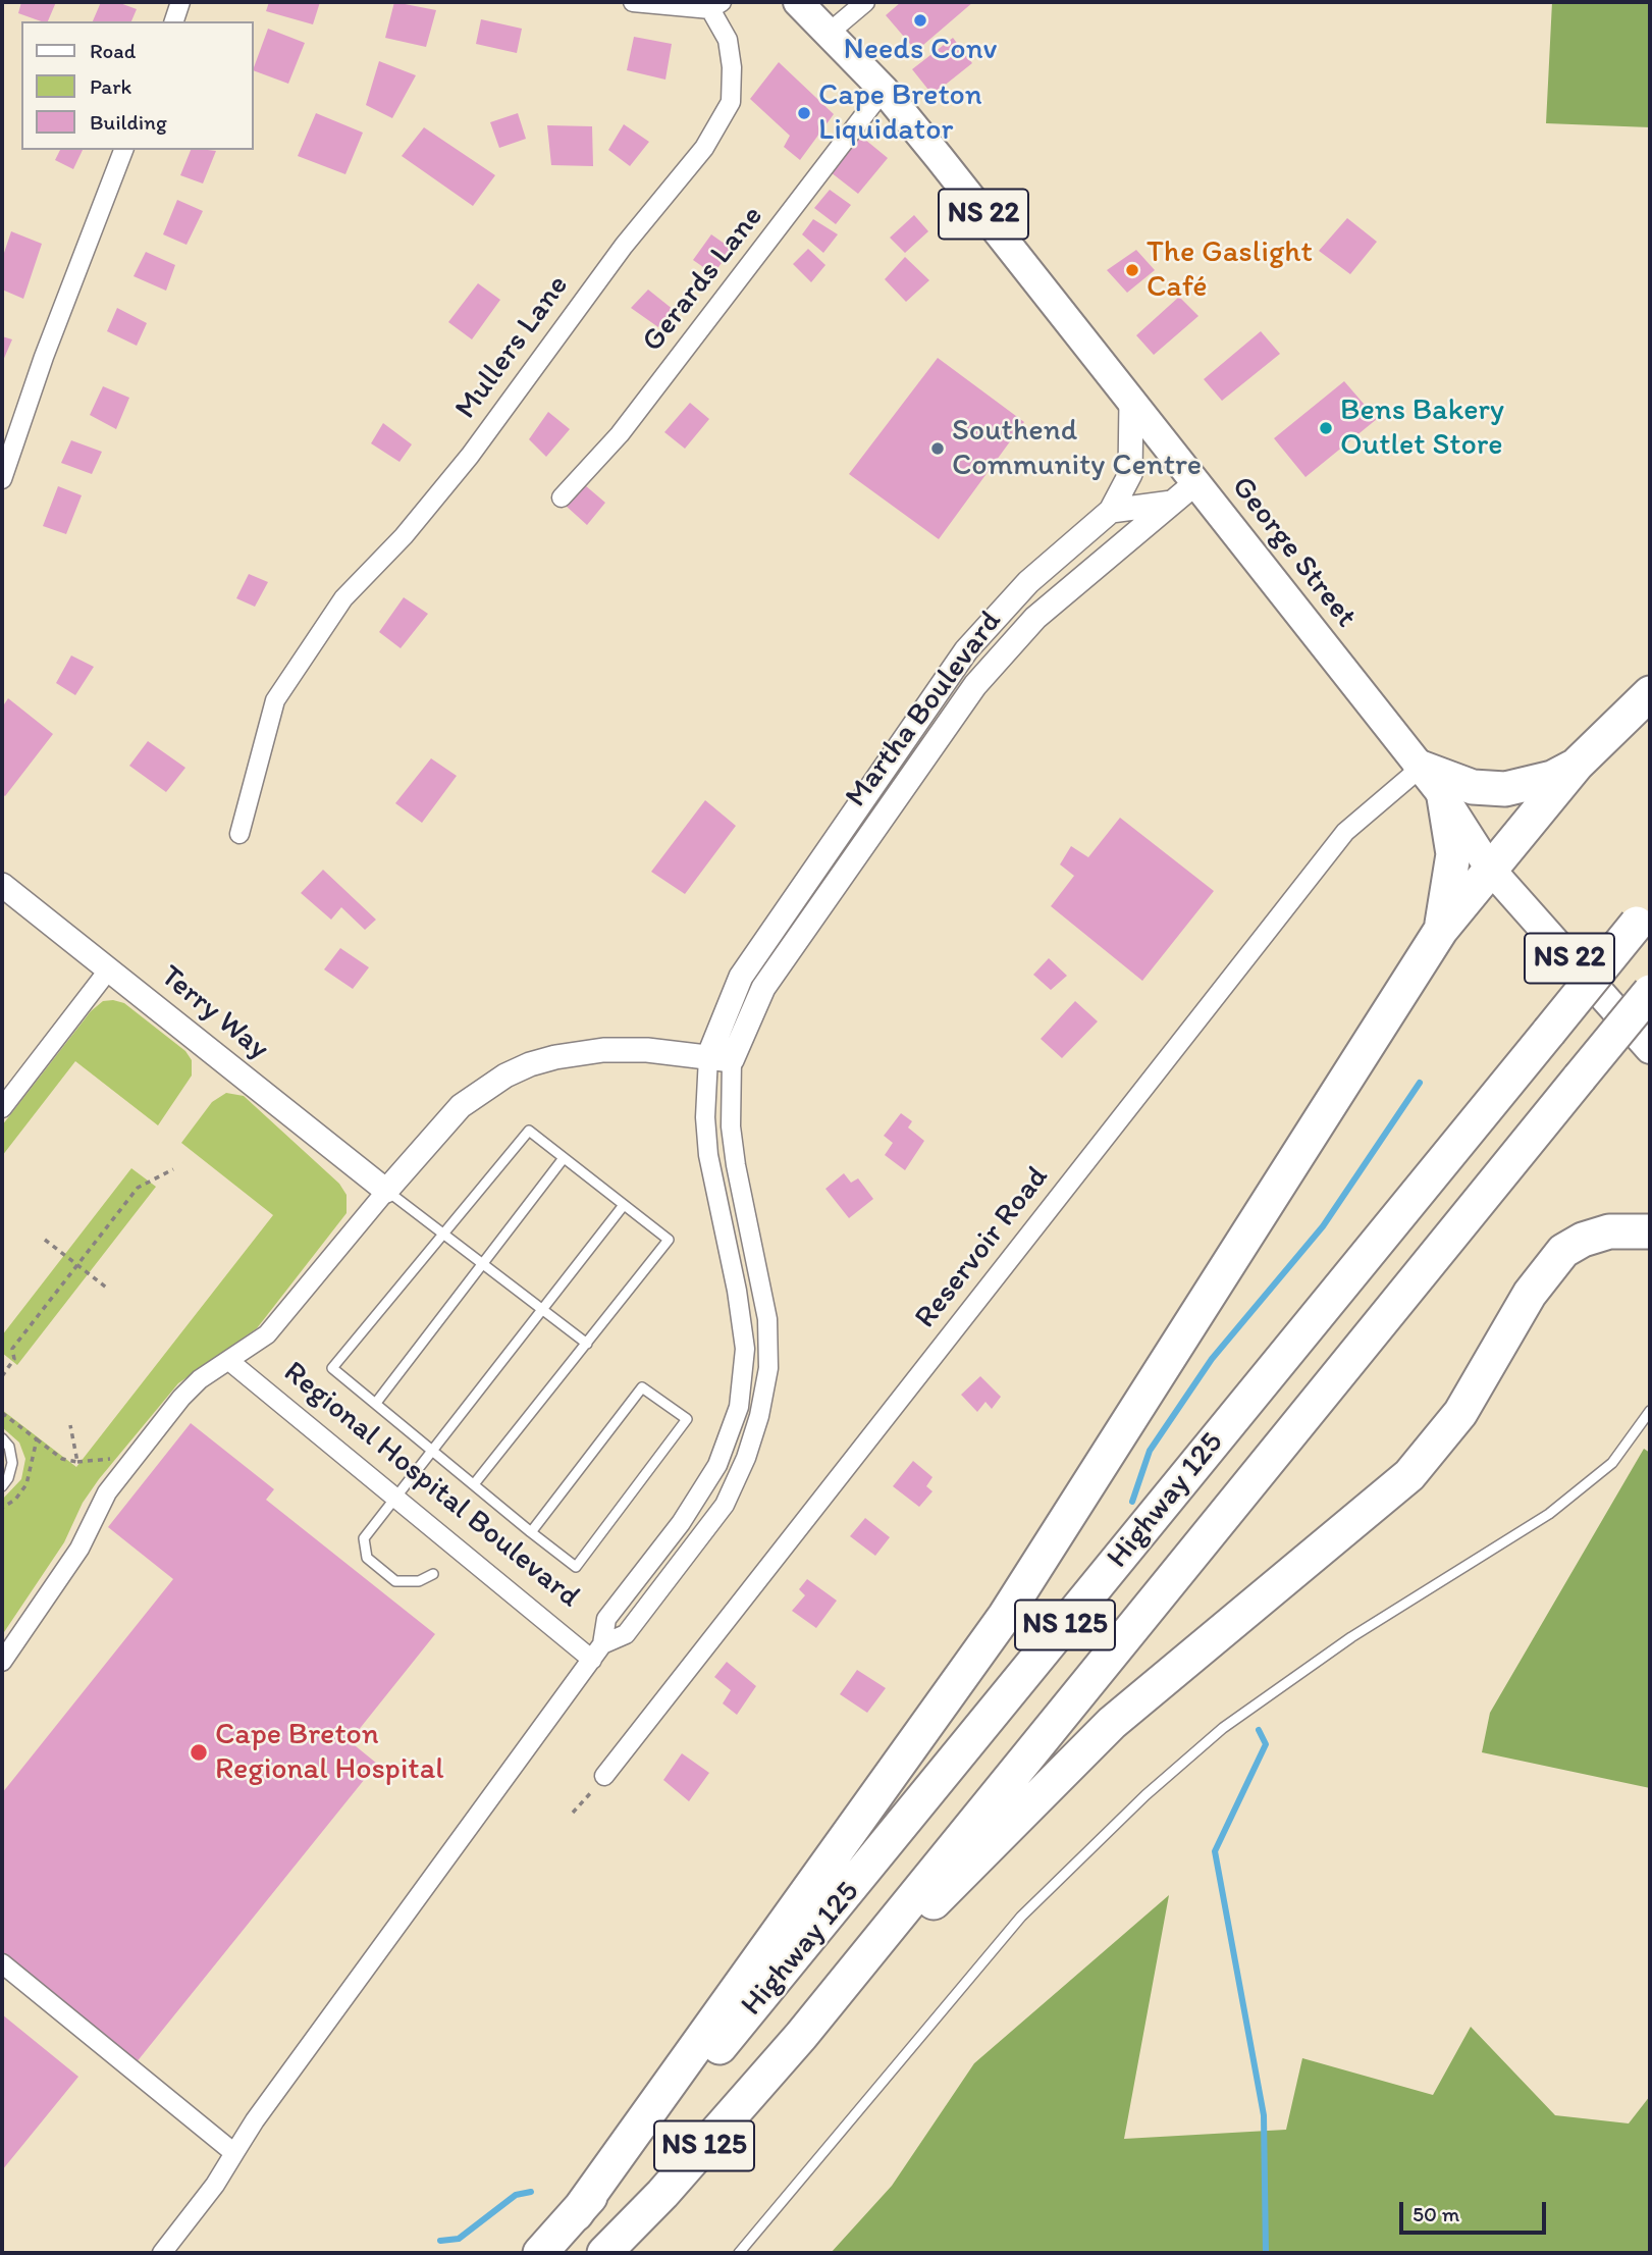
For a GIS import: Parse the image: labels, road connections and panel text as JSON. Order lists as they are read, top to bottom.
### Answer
{
  "streets": {
    "highway": ["Highway 125", "NS 125"],
    "main road": ["NS 22", "George Street"],
    "street": [
      "Gerards Lane",
      "Mullers Lane",
      "Martha Boulevard",
      "Terry Way",
      "Reservoir Road",
      "Regional Hospital Boulevard"
    ]
  },
  "crossings": [
    ["Gerards Lane", "George Street"],
    ["George Street", "Reservoir Road"],
    ["Martha Boulevard", "Regional Hospital Boulevard"],
    ["Terry Way", "Regional Hospital Boulevard"]
  ],
  "places": [
    "Needs Conv",
    "Cape Breton Liquidator",
    "The Gaslight Café",
    "Bens Bakery Outlet Store",
    "Southend Community Centre",
    "Cape Breton Regional Hospital"
  ],
  "legend": ["Road", "Park", "Building"],
  "scale_bar": "50 m"
}
